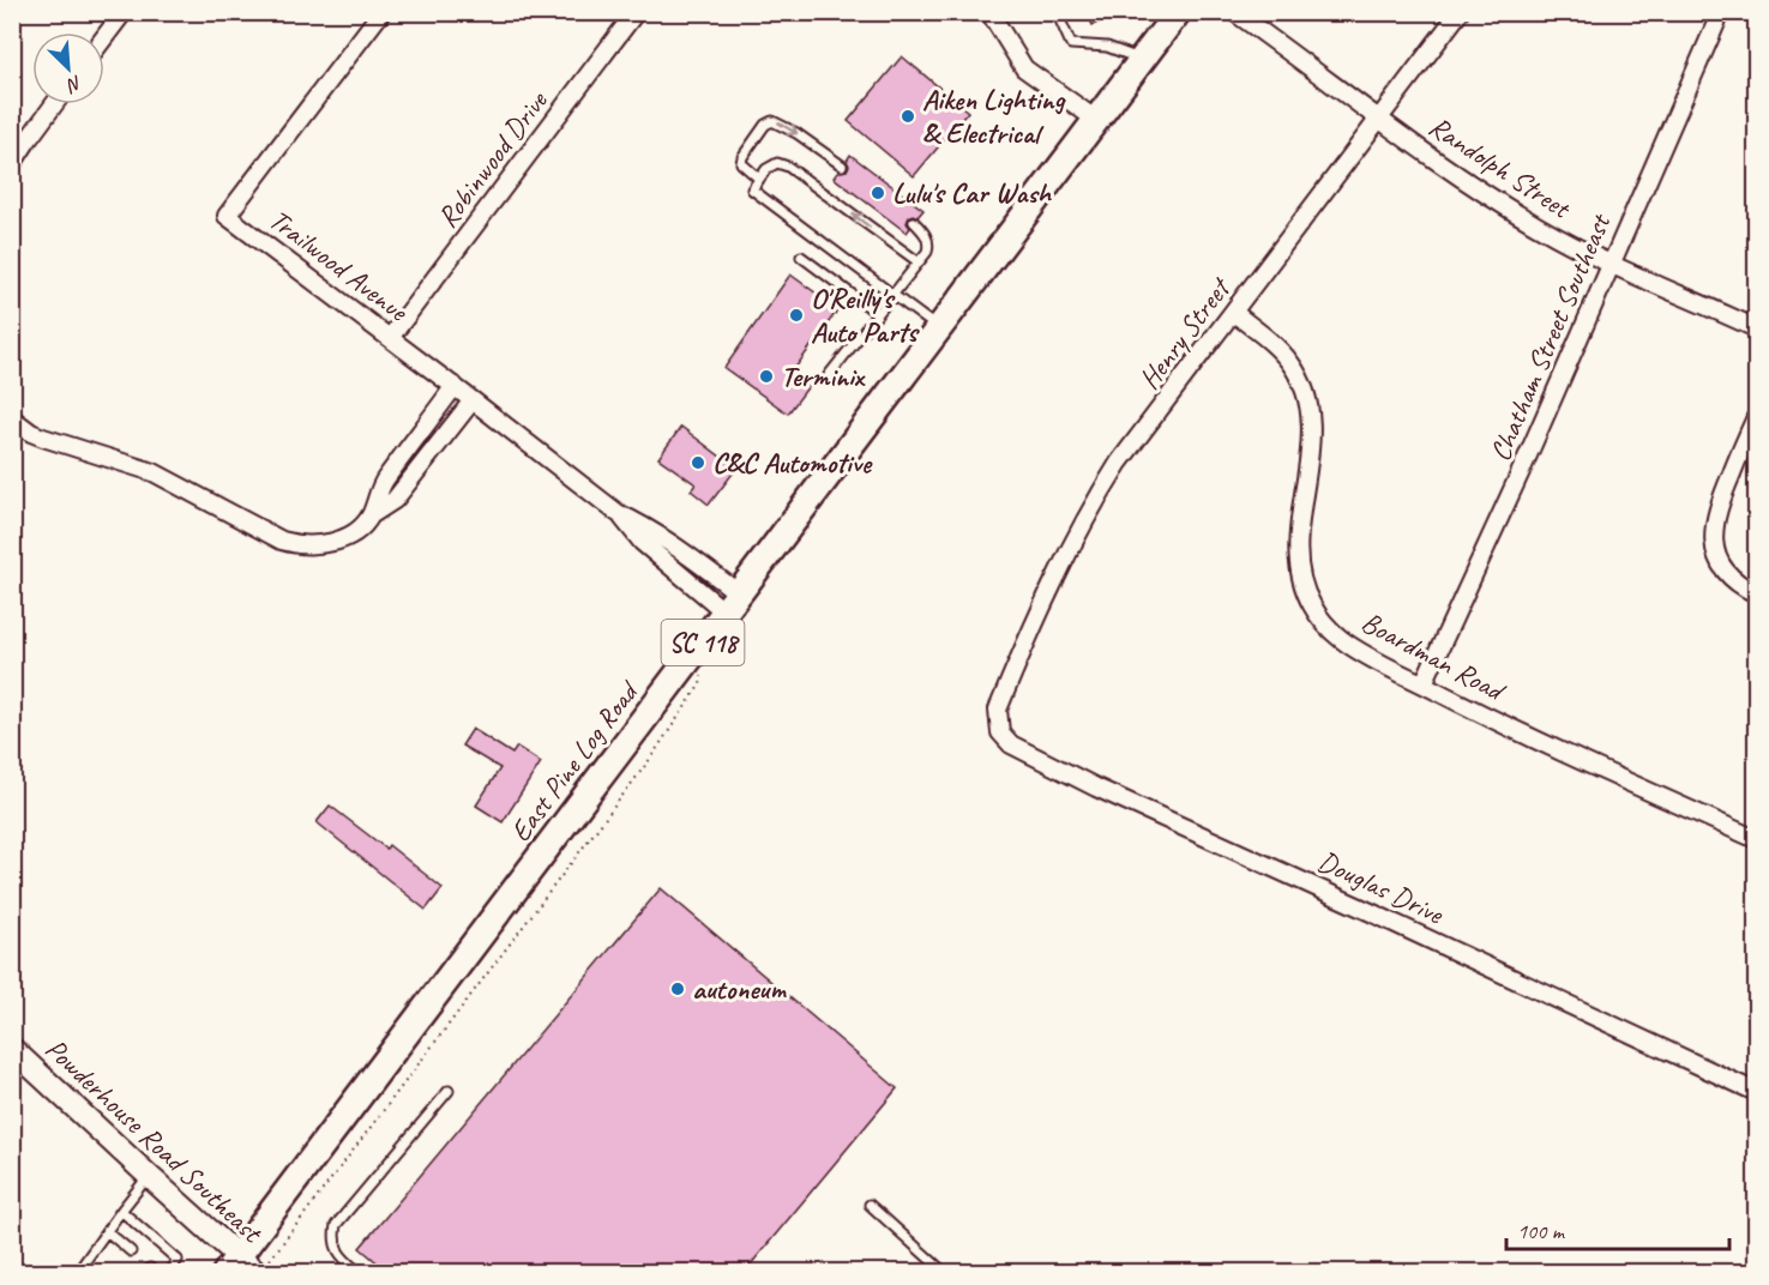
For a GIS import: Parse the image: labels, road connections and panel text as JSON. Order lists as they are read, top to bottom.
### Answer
{
  "streets": {
    "main road": ["SC 118", "East Pine Log Road"],
    "street": [
      "Robinwood Drive",
      "Randolph Street",
      "Trailwood Avenue",
      "Henry Street",
      "Chatham Street Southeast",
      "Boardman Road",
      "Douglas Drive",
      "Powderhouse Road Southeast"
    ]
  },
  "crossings": [
    ["Robinwood Drive", "Trailwood Avenue"],
    ["Randolph Street", "Henry Street"],
    ["Randolph Street", "Chatham Street Southeast"],
    ["Trailwood Avenue", "East Pine Log Road"],
    ["Henry Street", "Boardman Road"],
    ["Henry Street", "Douglas Drive"],
    ["Chatham Street Southeast", "Boardman Road"],
    ["East Pine Log Road", "Powderhouse Road Southeast"]
  ],
  "places": [
    "Aiken Lighting & Electrical",
    "Lulu's Car Wash",
    "O'Reilly's Auto Parts",
    "Terminix",
    "C&C Automotive",
    "autoneum"
  ],
  "scale_bar": "100 m",
  "north": "bottom right"
}
